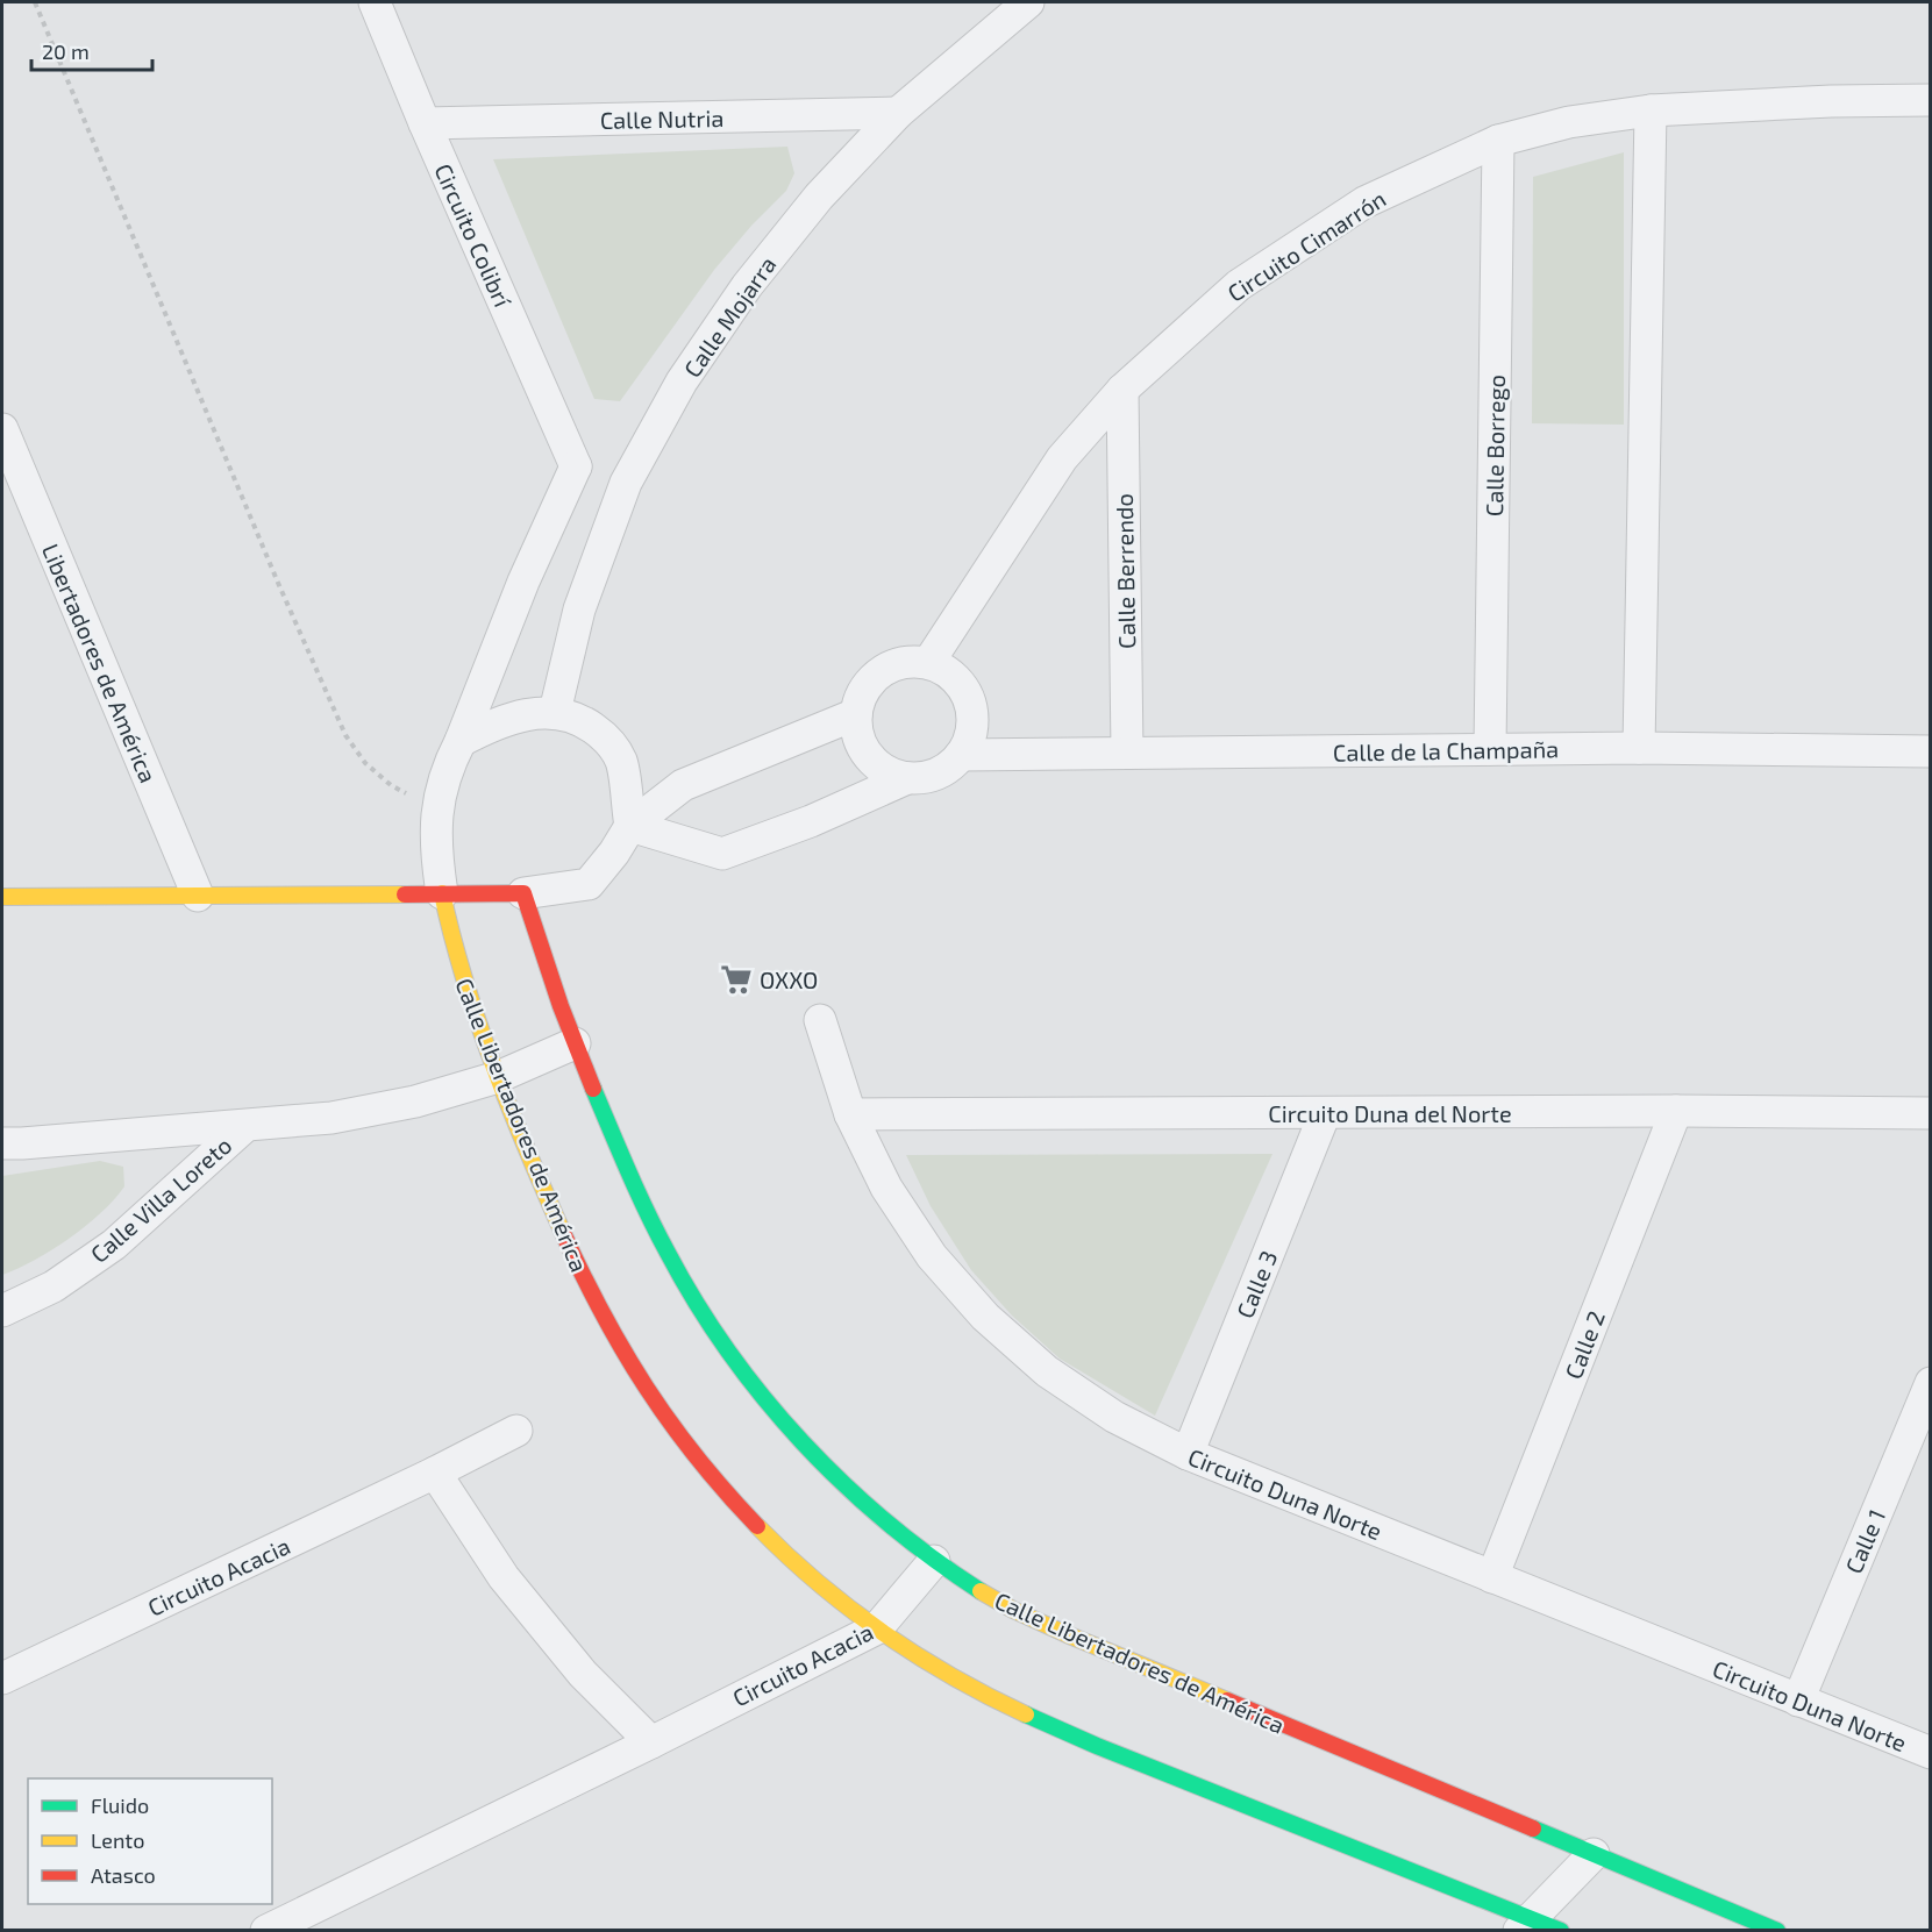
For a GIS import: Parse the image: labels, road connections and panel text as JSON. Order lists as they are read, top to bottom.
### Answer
{
  "streets": {
    "street": [
      "Calle Nutria",
      "Circuito Colibrí",
      "Circuito Cimarrón",
      "Calle Mojarra",
      "Calle Borrego",
      "Calle Berrendo",
      "Libertadores de América",
      "Calle de la Champaña",
      "Circuito Duna del Norte",
      "Calle Libertadores de América",
      "Calle Villa Loreto",
      "Calle 3",
      "Calle 2",
      "Circuito Duna Norte",
      "Calle 1",
      "Circuito Acacia"
    ]
  },
  "crossings": [
    ["Calle Nutria", "Circuito Colibrí"],
    ["Calle Nutria", "Calle Mojarra"],
    ["Circuito Cimarrón", "Calle Borrego"],
    ["Circuito Cimarrón", "Calle Berrendo"],
    ["Circuito Cimarrón", "Calle de la Champaña"],
    ["Calle Mojarra", "Calle Libertadores de América"],
    ["Calle Borrego", "Calle de la Champaña"],
    ["Calle Berrendo", "Calle de la Champaña"],
    ["Circuito Duna del Norte", "Calle 3"],
    ["Circuito Duna del Norte", "Calle 2"],
    ["Circuito Duna del Norte", "Circuito Duna Norte"],
    ["Calle Libertadores de América", "Calle Villa Loreto"],
    ["Calle Libertadores de América", "Circuito Acacia"],
    ["Calle 3", "Circuito Duna Norte"],
    ["Calle 2", "Circuito Duna Norte"],
    ["Circuito Duna Norte", "Calle 1"]
  ],
  "places": {
    "supermarket": ["OXXO"]
  },
  "legend": ["Fluido", "Lento", "Atasco"],
  "scale_bar": "20 m"
}
